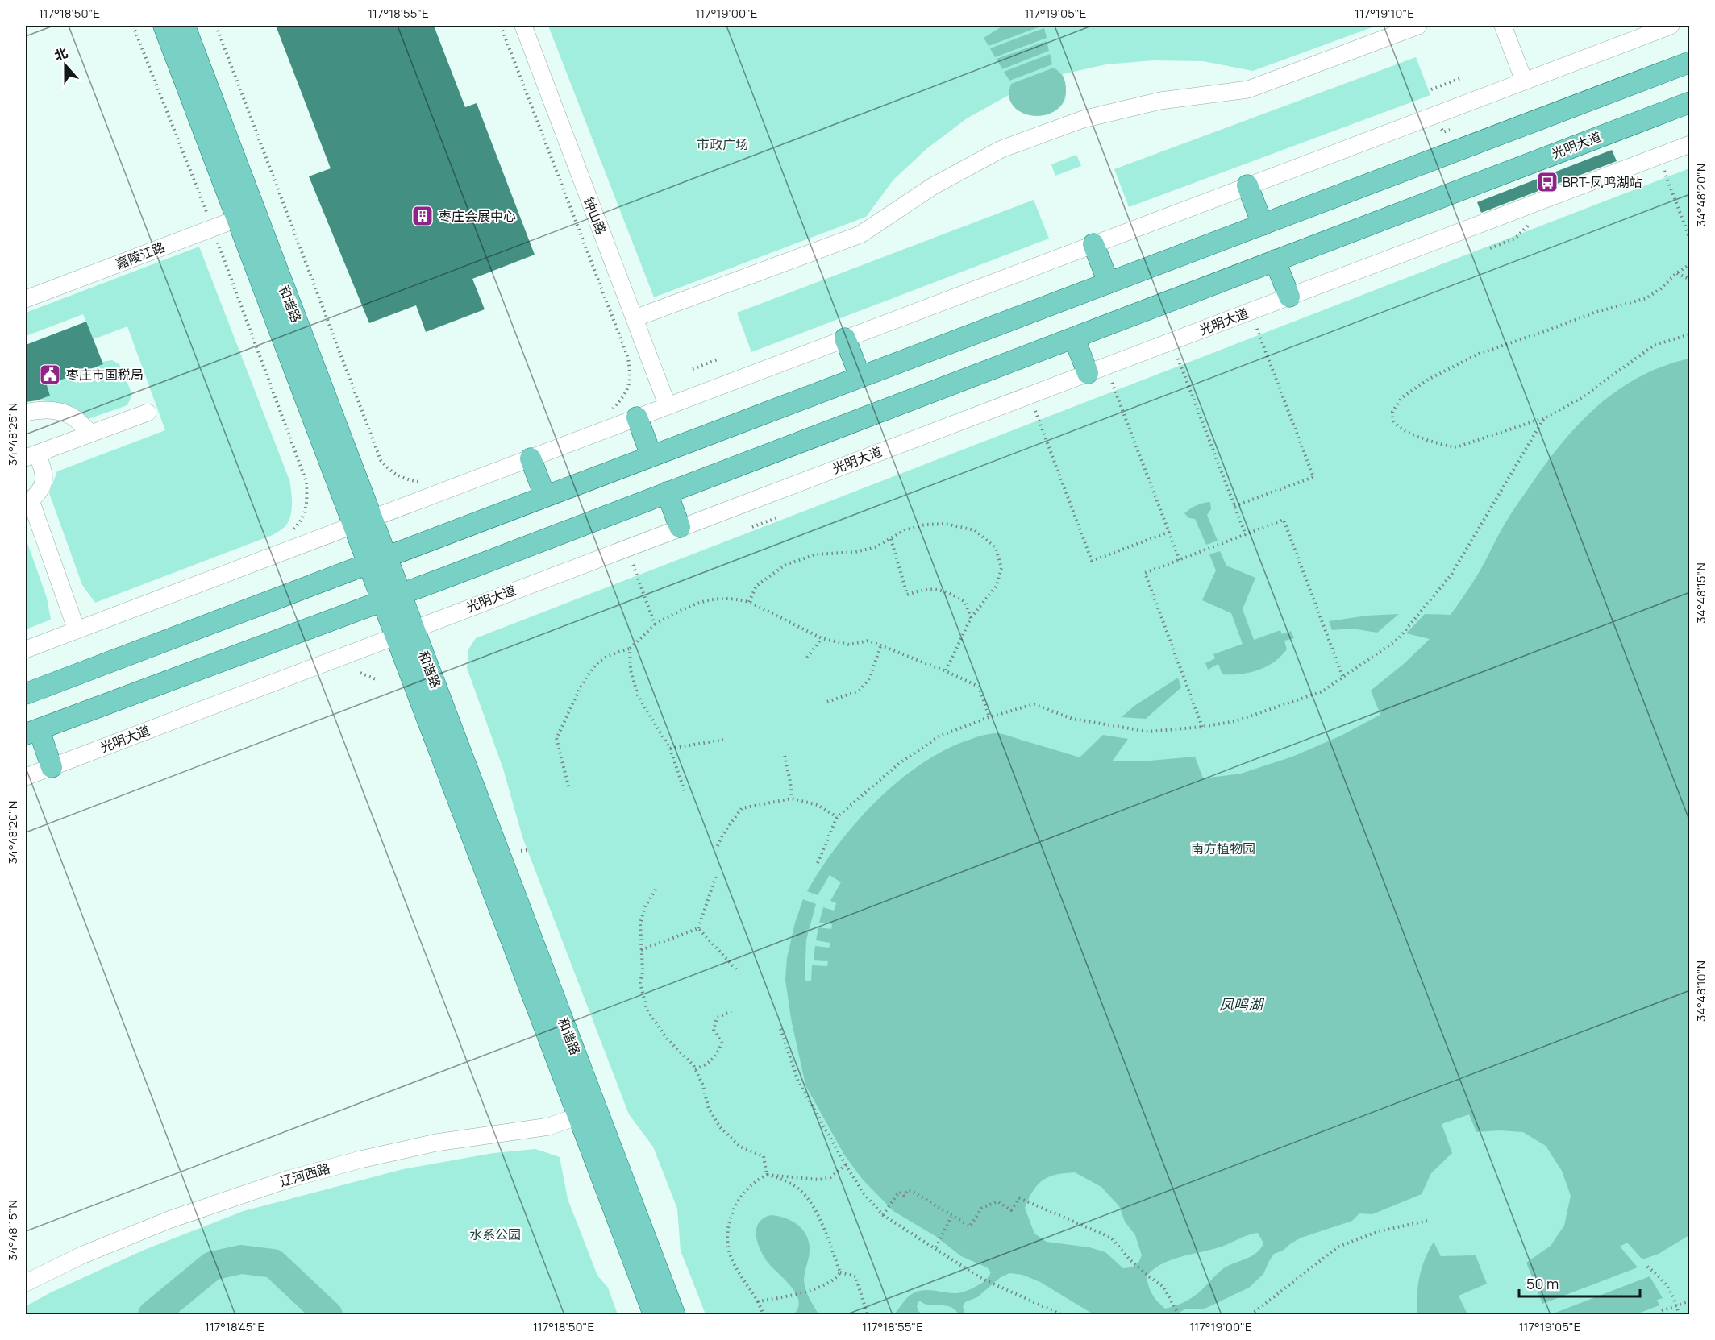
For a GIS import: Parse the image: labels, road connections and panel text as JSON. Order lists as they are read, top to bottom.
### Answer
{
  "streets": {
    "main road": ["光明大道", "和谐路"],
    "street": ["钟山路", "嘉陵江路", "辽河西路"]
  },
  "crossings": [
    ["光明大道", "和谐路"],
    ["嘉陵江路", "和谐路"],
    ["和谐路", "辽河西路"]
  ],
  "water": ["凤鸣湖"],
  "parks": ["市政广场", "南方植物园", "水系公园"],
  "places": {
    "bus stop": ["BRT-凤鸣湖站"],
    "building": ["枣庄会展中心"],
    "public building": ["枣庄市国税局"]
  },
  "scale_bar": "50 m",
  "north": "top",
  "coordinates": [
    "117°18'50\"E",
    "117°18'55\"E",
    "117°19'00\"E",
    "117°19'05\"E",
    "117°19'10\"E",
    "34°48'20\"N",
    "34°48'25\"N",
    "34°48'15\"N",
    "34°48'10\"N",
    "117°18'45\"E"
  ]
}
